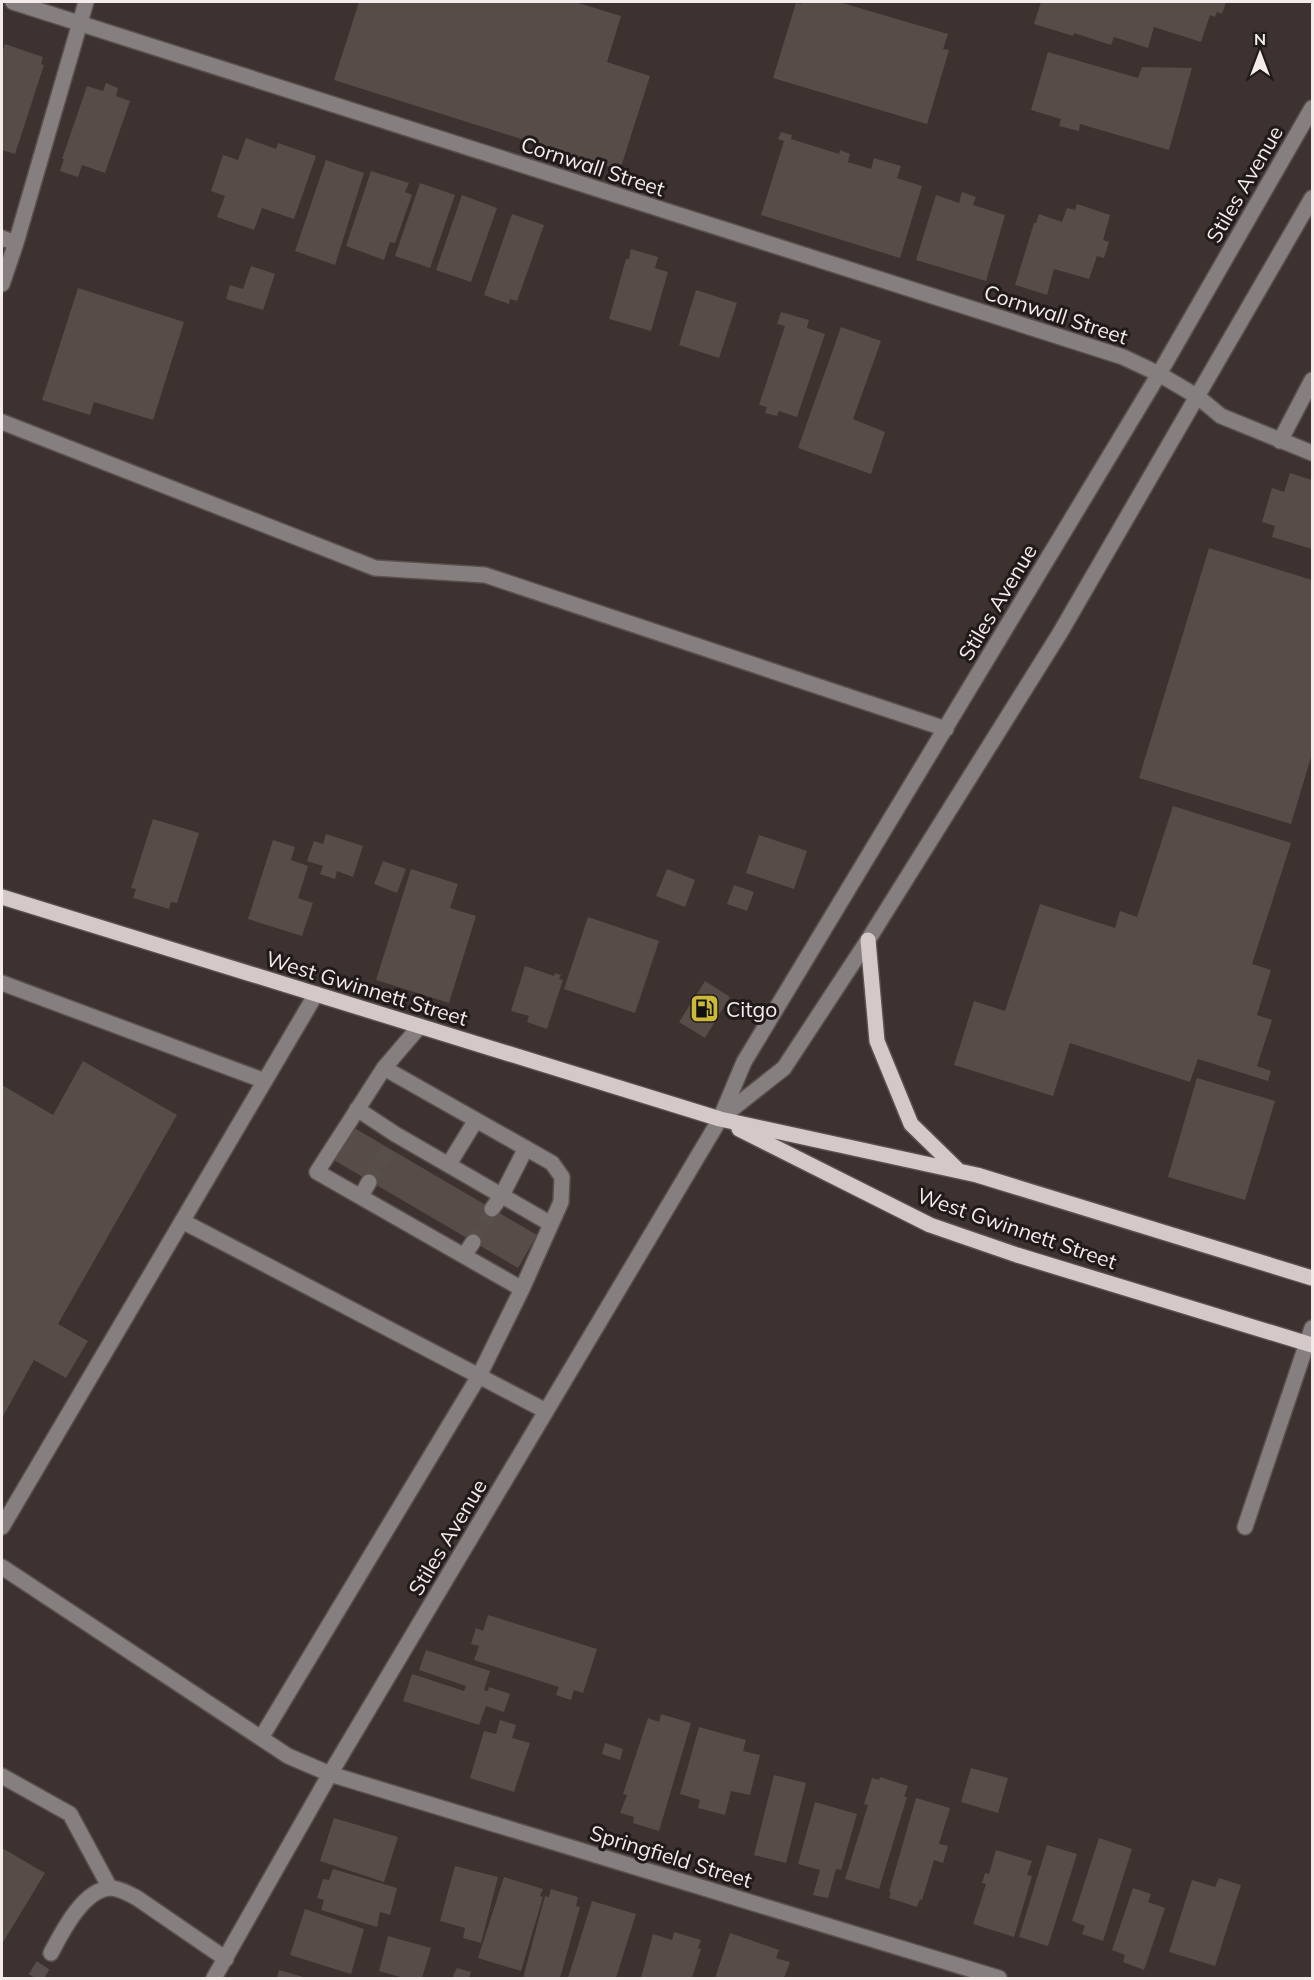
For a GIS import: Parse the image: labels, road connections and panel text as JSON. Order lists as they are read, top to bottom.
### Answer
{
  "streets": {
    "main road": ["West Gwinnett Street"],
    "street": ["Cornwall Street", "Stiles Avenue", "Springfield Street"]
  },
  "crossings": [
    ["Cornwall Street", "Stiles Avenue"],
    ["Stiles Avenue", "West Gwinnett Street"],
    ["Stiles Avenue", "Springfield Street"]
  ],
  "places": {
    "fuel station": ["Citgo"]
  },
  "north": "top"
}
